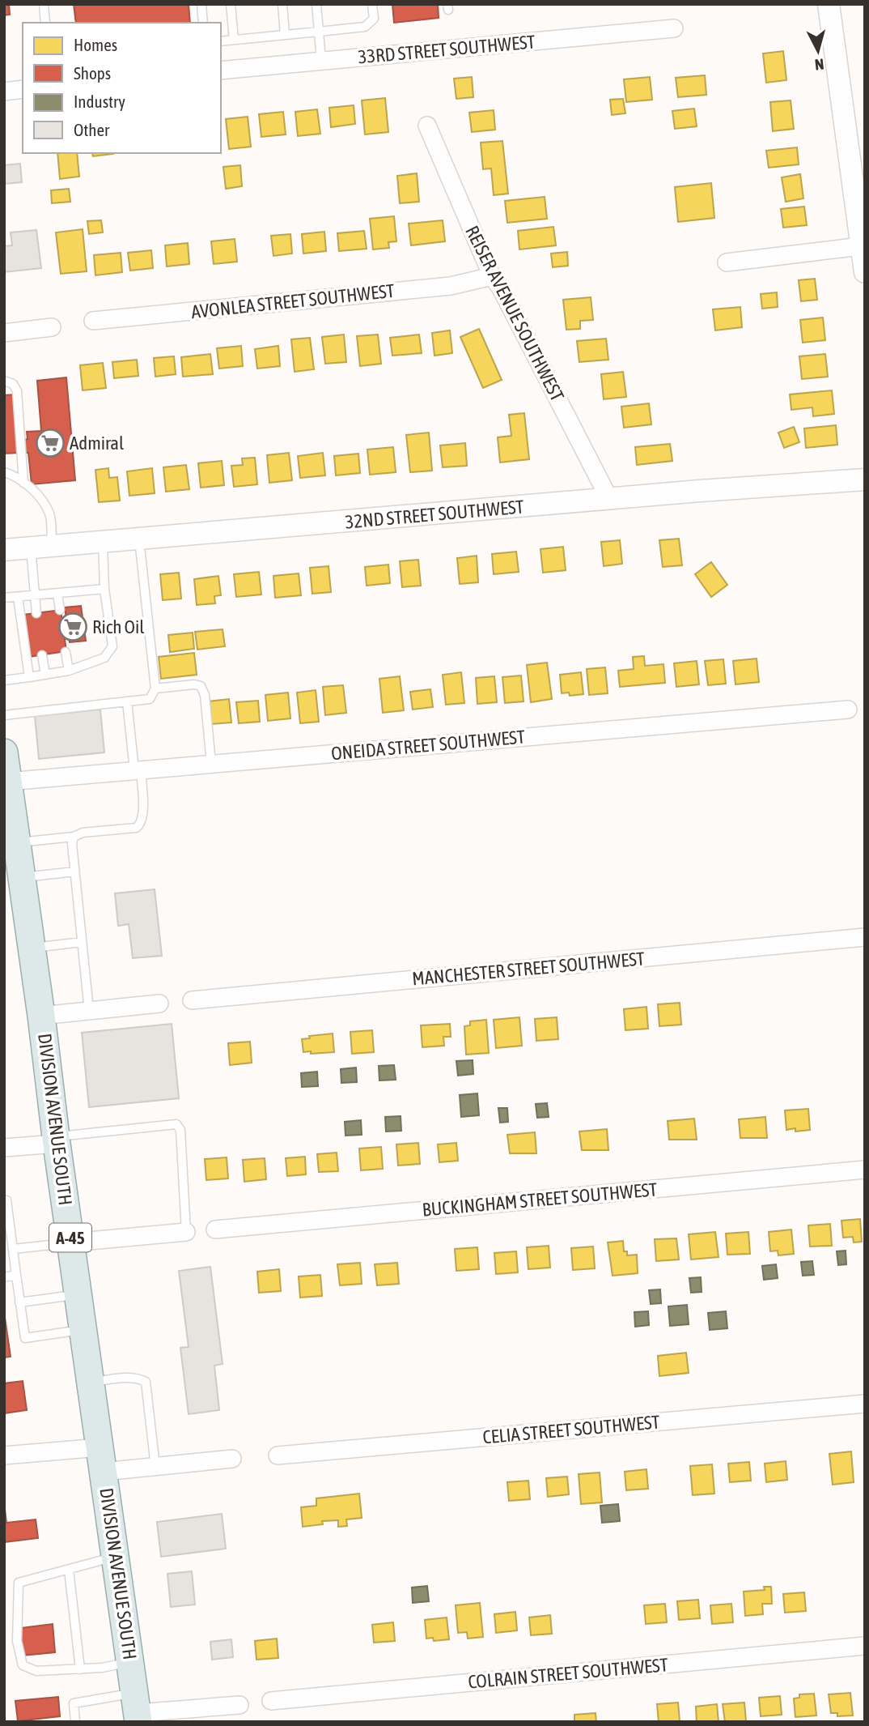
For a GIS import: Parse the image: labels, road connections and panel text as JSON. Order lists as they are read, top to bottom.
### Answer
{
  "streets": {
    "main road": ["DIVISION AVENUE SOUTH", "A-45"],
    "street": [
      "33RD STREET SOUTHWEST",
      "AVONLEA STREET SOUTHWEST",
      "REISER AVENUE SOUTHWEST",
      "32ND STREET SOUTHWEST",
      "ONEIDA STREET SOUTHWEST",
      "MANCHESTER STREET SOUTHWEST",
      "BUCKINGHAM STREET SOUTHWEST",
      "CELIA STREET SOUTHWEST",
      "COLRAIN STREET SOUTHWEST"
    ]
  },
  "crossings": [
    ["AVONLEA STREET SOUTHWEST", "REISER AVENUE SOUTHWEST"],
    ["REISER AVENUE SOUTHWEST", "32ND STREET SOUTHWEST"],
    ["ONEIDA STREET SOUTHWEST", "DIVISION AVENUE SOUTH"]
  ],
  "places": {
    "supermarket": ["Admiral", "Rich Oil"]
  },
  "legend": [
    "Homes",
    "Shops",
    "Industry",
    "Other"
  ],
  "north": "bottom"
}
